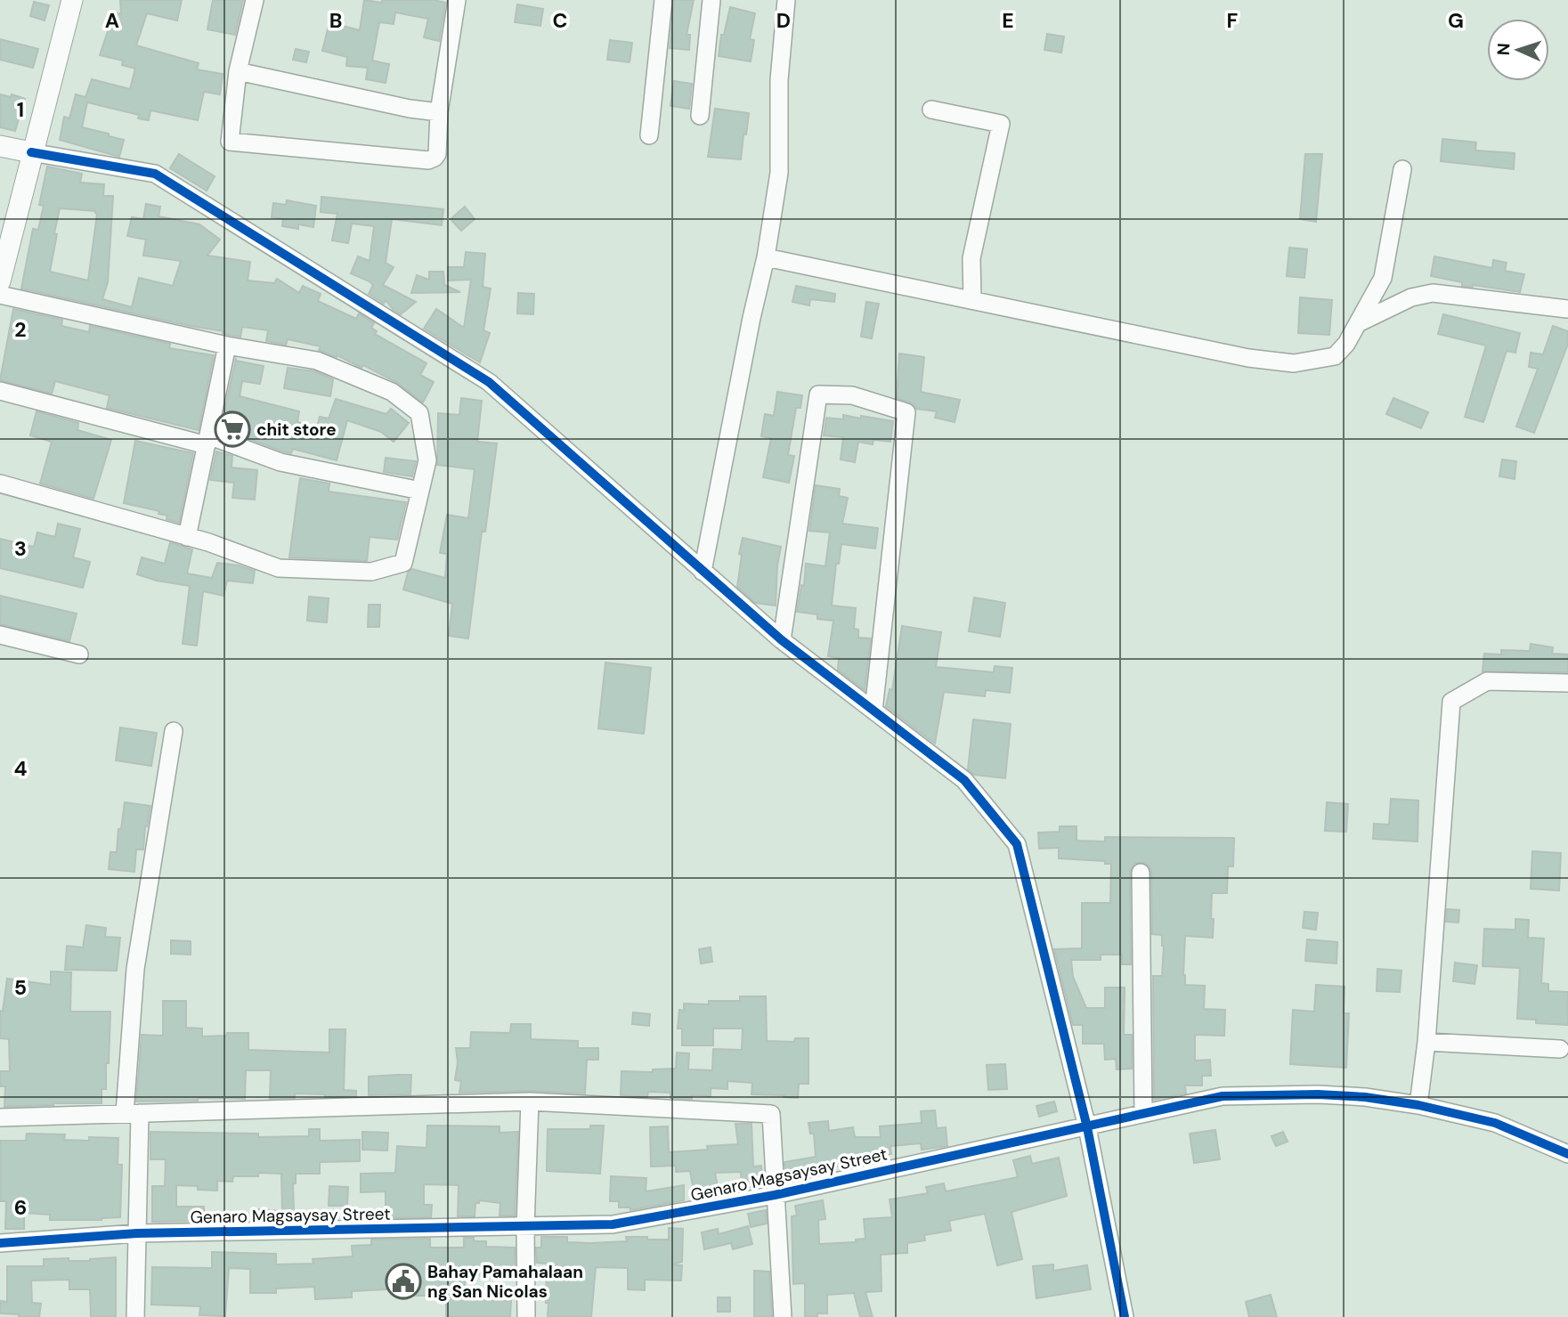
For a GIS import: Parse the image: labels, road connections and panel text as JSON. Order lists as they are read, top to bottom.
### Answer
{
  "streets": {
    "street": ["Genaro Magsaysay Street"]
  },
  "places": {
    "supermarket": ["chit store"],
    "public building": ["Bahay Pamahalaan ng San Nicolas"]
  },
  "north": "left",
  "grid": {
    "columns": [
      "A",
      "B",
      "C",
      "D",
      "E",
      "F",
      "G"
    ],
    "rows": [
      "1",
      "2",
      "3",
      "4",
      "5",
      "6"
    ]
  }
}
